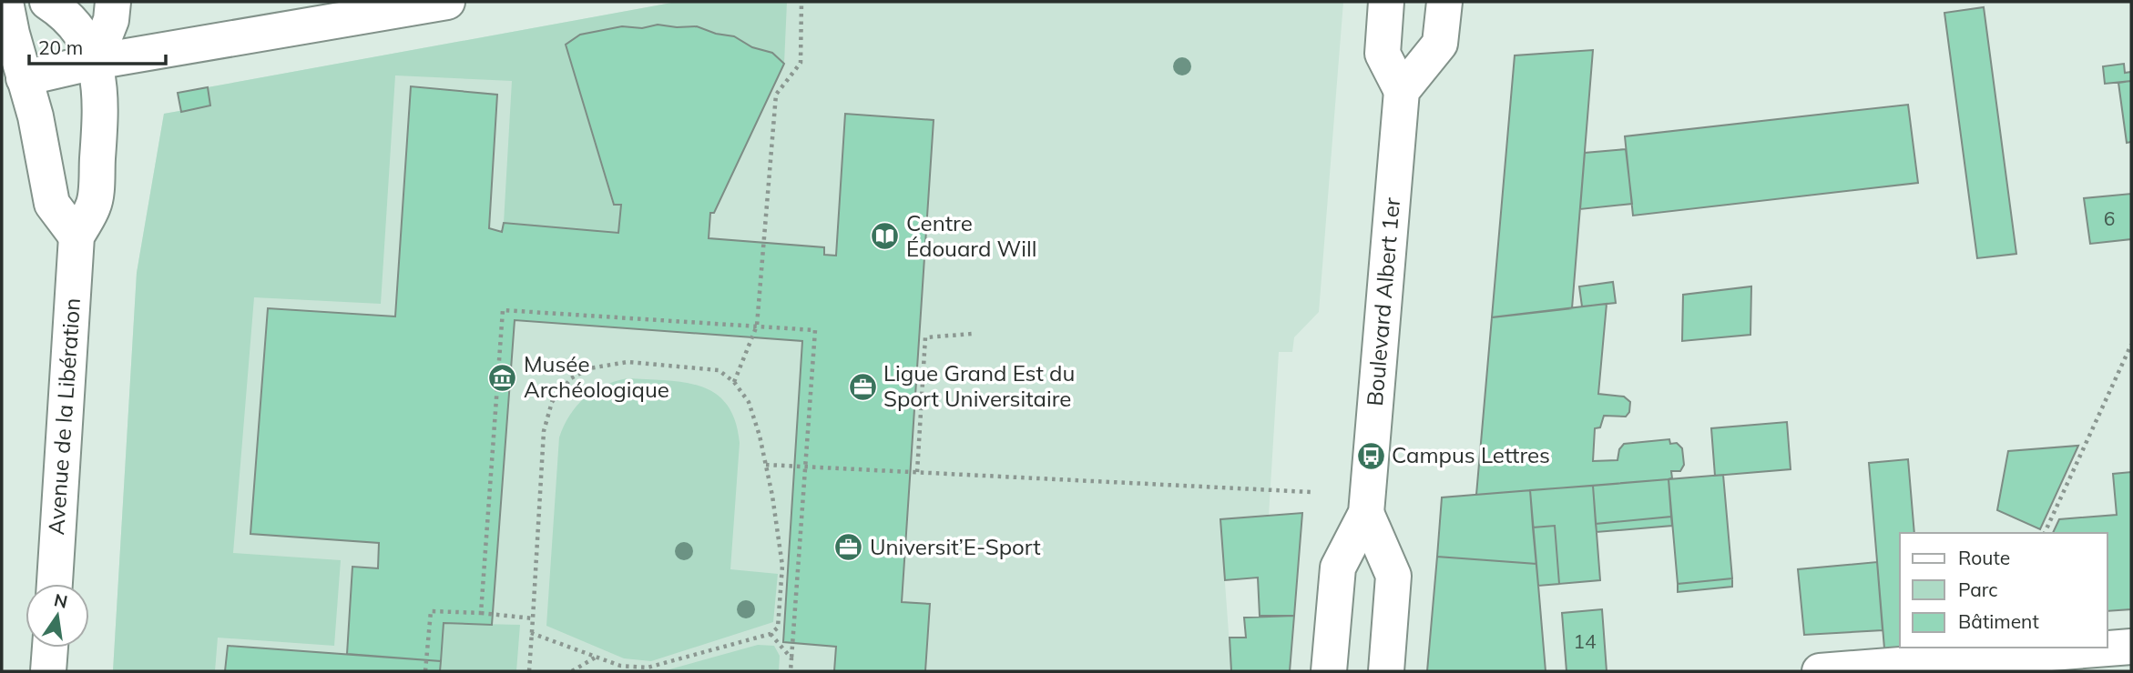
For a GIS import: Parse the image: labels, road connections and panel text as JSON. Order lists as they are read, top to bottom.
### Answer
{
  "streets": {
    "main road": ["Boulevard Albert 1er", "Avenue de la Libération"]
  },
  "places": {
    "library": ["Centre Édouard Will"],
    "museum": ["Musée Archéologique"],
    "office": ["Ligue Grand Est du Sport Universitaire", "Universit’E-Sport"],
    "bus stop": ["Campus Lettres"]
  },
  "house_numbers": ["6", "14"],
  "legend": ["Route", "Parc", "Bâtiment"],
  "scale_bar": "20 m",
  "north": "top"
}
